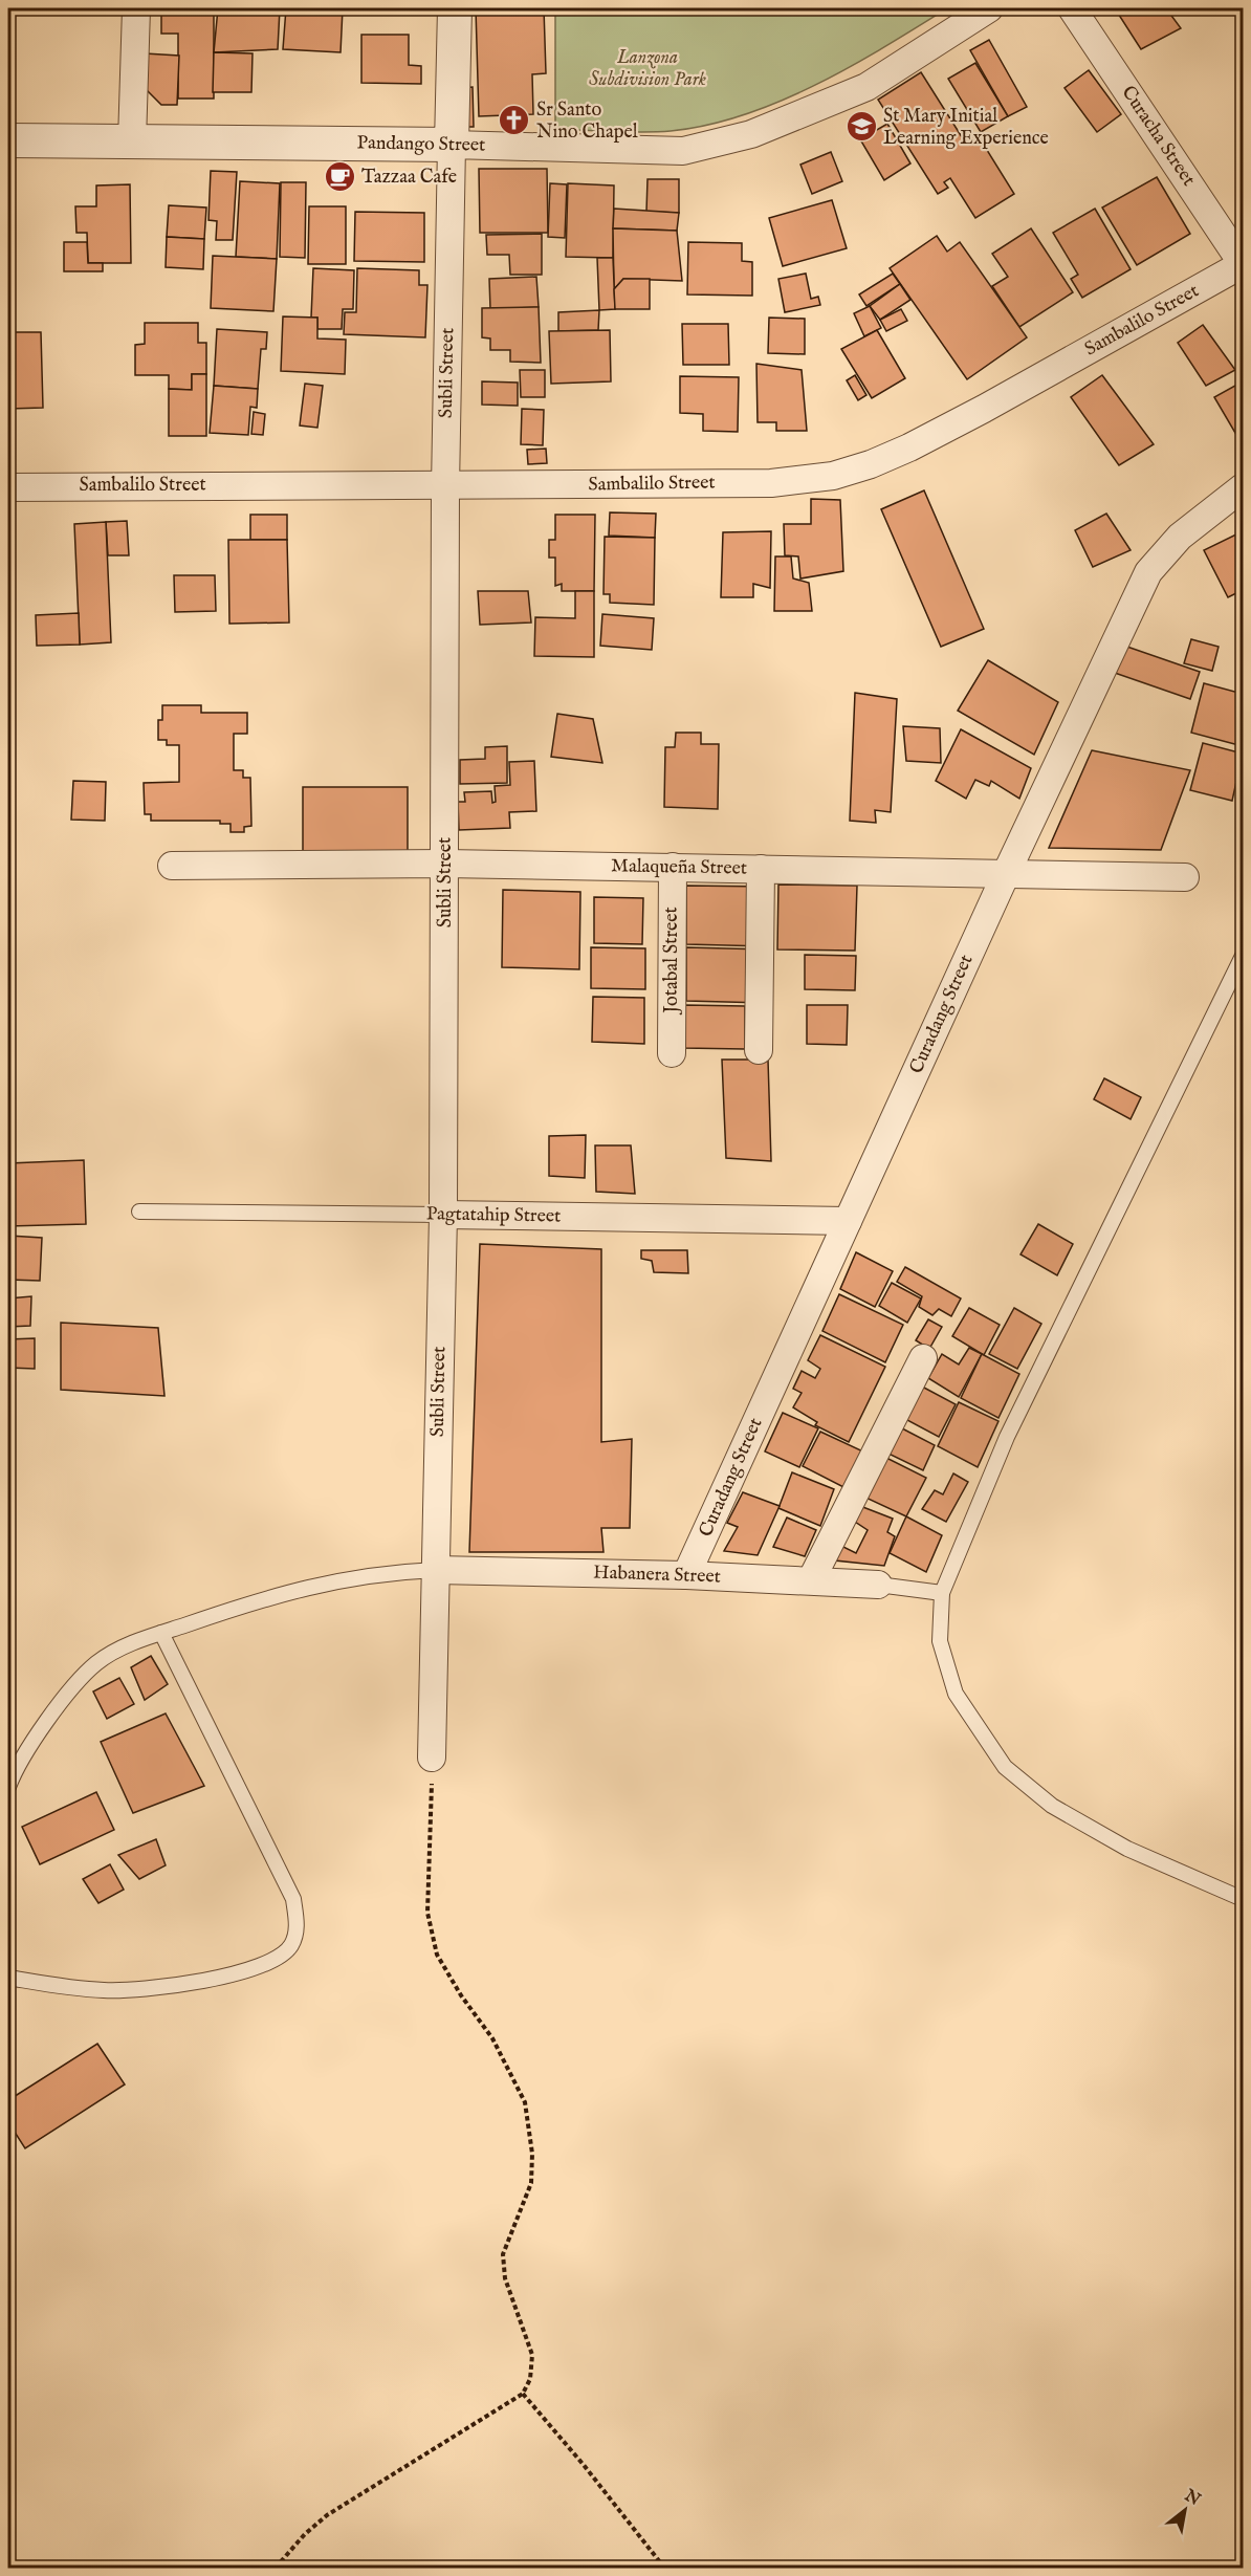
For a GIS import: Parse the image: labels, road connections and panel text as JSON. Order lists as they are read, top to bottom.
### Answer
{
  "streets": {
    "street": [
      "Curacha Street",
      "Pandango Street",
      "Sambalilo Street",
      "Subli Street",
      "Malaqueña Street",
      "Jotabal Street",
      "Curadang Street",
      "Pagtatahip Street",
      "Habanera Street"
    ]
  },
  "crossings": [
    ["Curacha Street", "Sambalilo Street"],
    ["Pandango Street", "Subli Street"],
    ["Sambalilo Street", "Subli Street"],
    ["Subli Street", "Malaqueña Street"],
    ["Subli Street", "Pagtatahip Street"],
    ["Subli Street", "Habanera Street"],
    ["Malaqueña Street", "Jotabal Street"],
    ["Malaqueña Street", "Curadang Street"],
    ["Curadang Street", "Pagtatahip Street"],
    ["Curadang Street", "Habanera Street"]
  ],
  "parks": ["Lanzona Subdivision Park"],
  "places": {
    "church": ["Sr Santo Nino Chapel"],
    "school or university": ["St Mary Initial Learning Experience"],
    "cafe": ["Tazzaa Cafe"]
  },
  "north": "top right"
}
